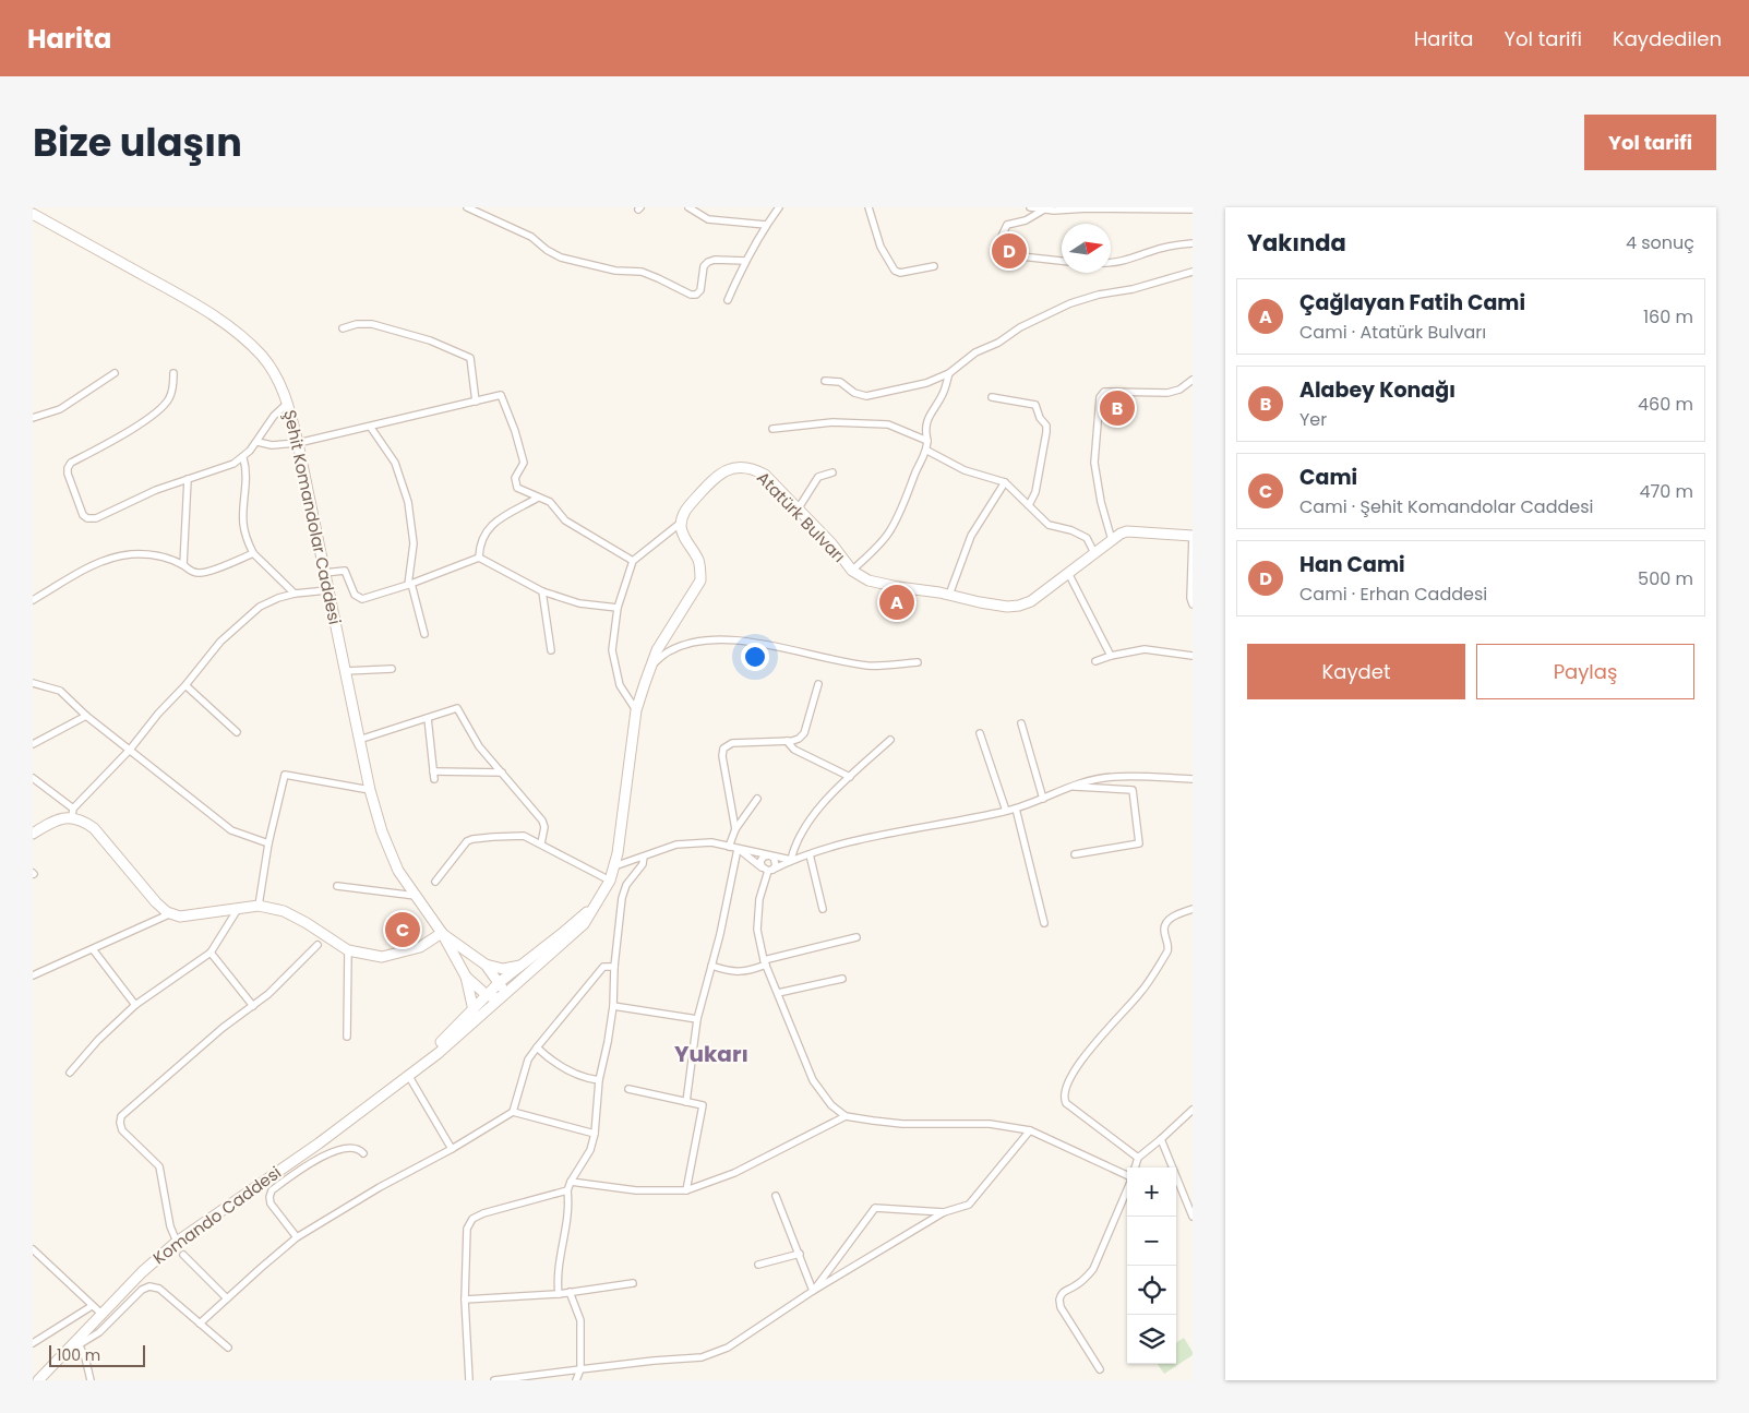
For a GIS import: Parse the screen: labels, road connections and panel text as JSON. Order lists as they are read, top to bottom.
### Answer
{
  "streets": {
    "street": ["Şehit Komandolar Caddesi", "Atatürk Bulvarı", "Komando Caddesi"]
  },
  "districts": ["Yukarı"],
  "scale_bar": "100 m",
  "north": "right",
  "page": {
    "header": "Harita",
    "nav": ["Harita", "Yol tarifi", "Kaydedilen"],
    "title": "Bize ulaşın",
    "buttons": [
      "Yol tarifi",
      ["Kaydet", "Paylaş"]
    ],
    "heading": ["Yakında", "4 sonuç"],
    "pins": [
      "D",
      "B",
      "A",
      "C"
    ],
    "list": [
      {
        "mark": "A",
        "name": "Çağlayan Fatih Cami",
        "note": "Cami · Atatürk Bulvarı",
        "value": "160 m"
      },
      {
        "mark": "B",
        "name": "Alabey Konağı",
        "note": "Yer",
        "value": "460 m"
      },
      {
        "mark": "C",
        "name": "Cami",
        "note": "Cami · Şehit Komandolar Caddesi",
        "value": "470 m"
      },
      {
        "mark": "D",
        "name": "Han Cami",
        "note": "Cami · Erhan Caddesi",
        "value": "500 m"
      }
    ],
    "map_buttons": ["+", "−"],
    "scale": "100 m"
  }
}
